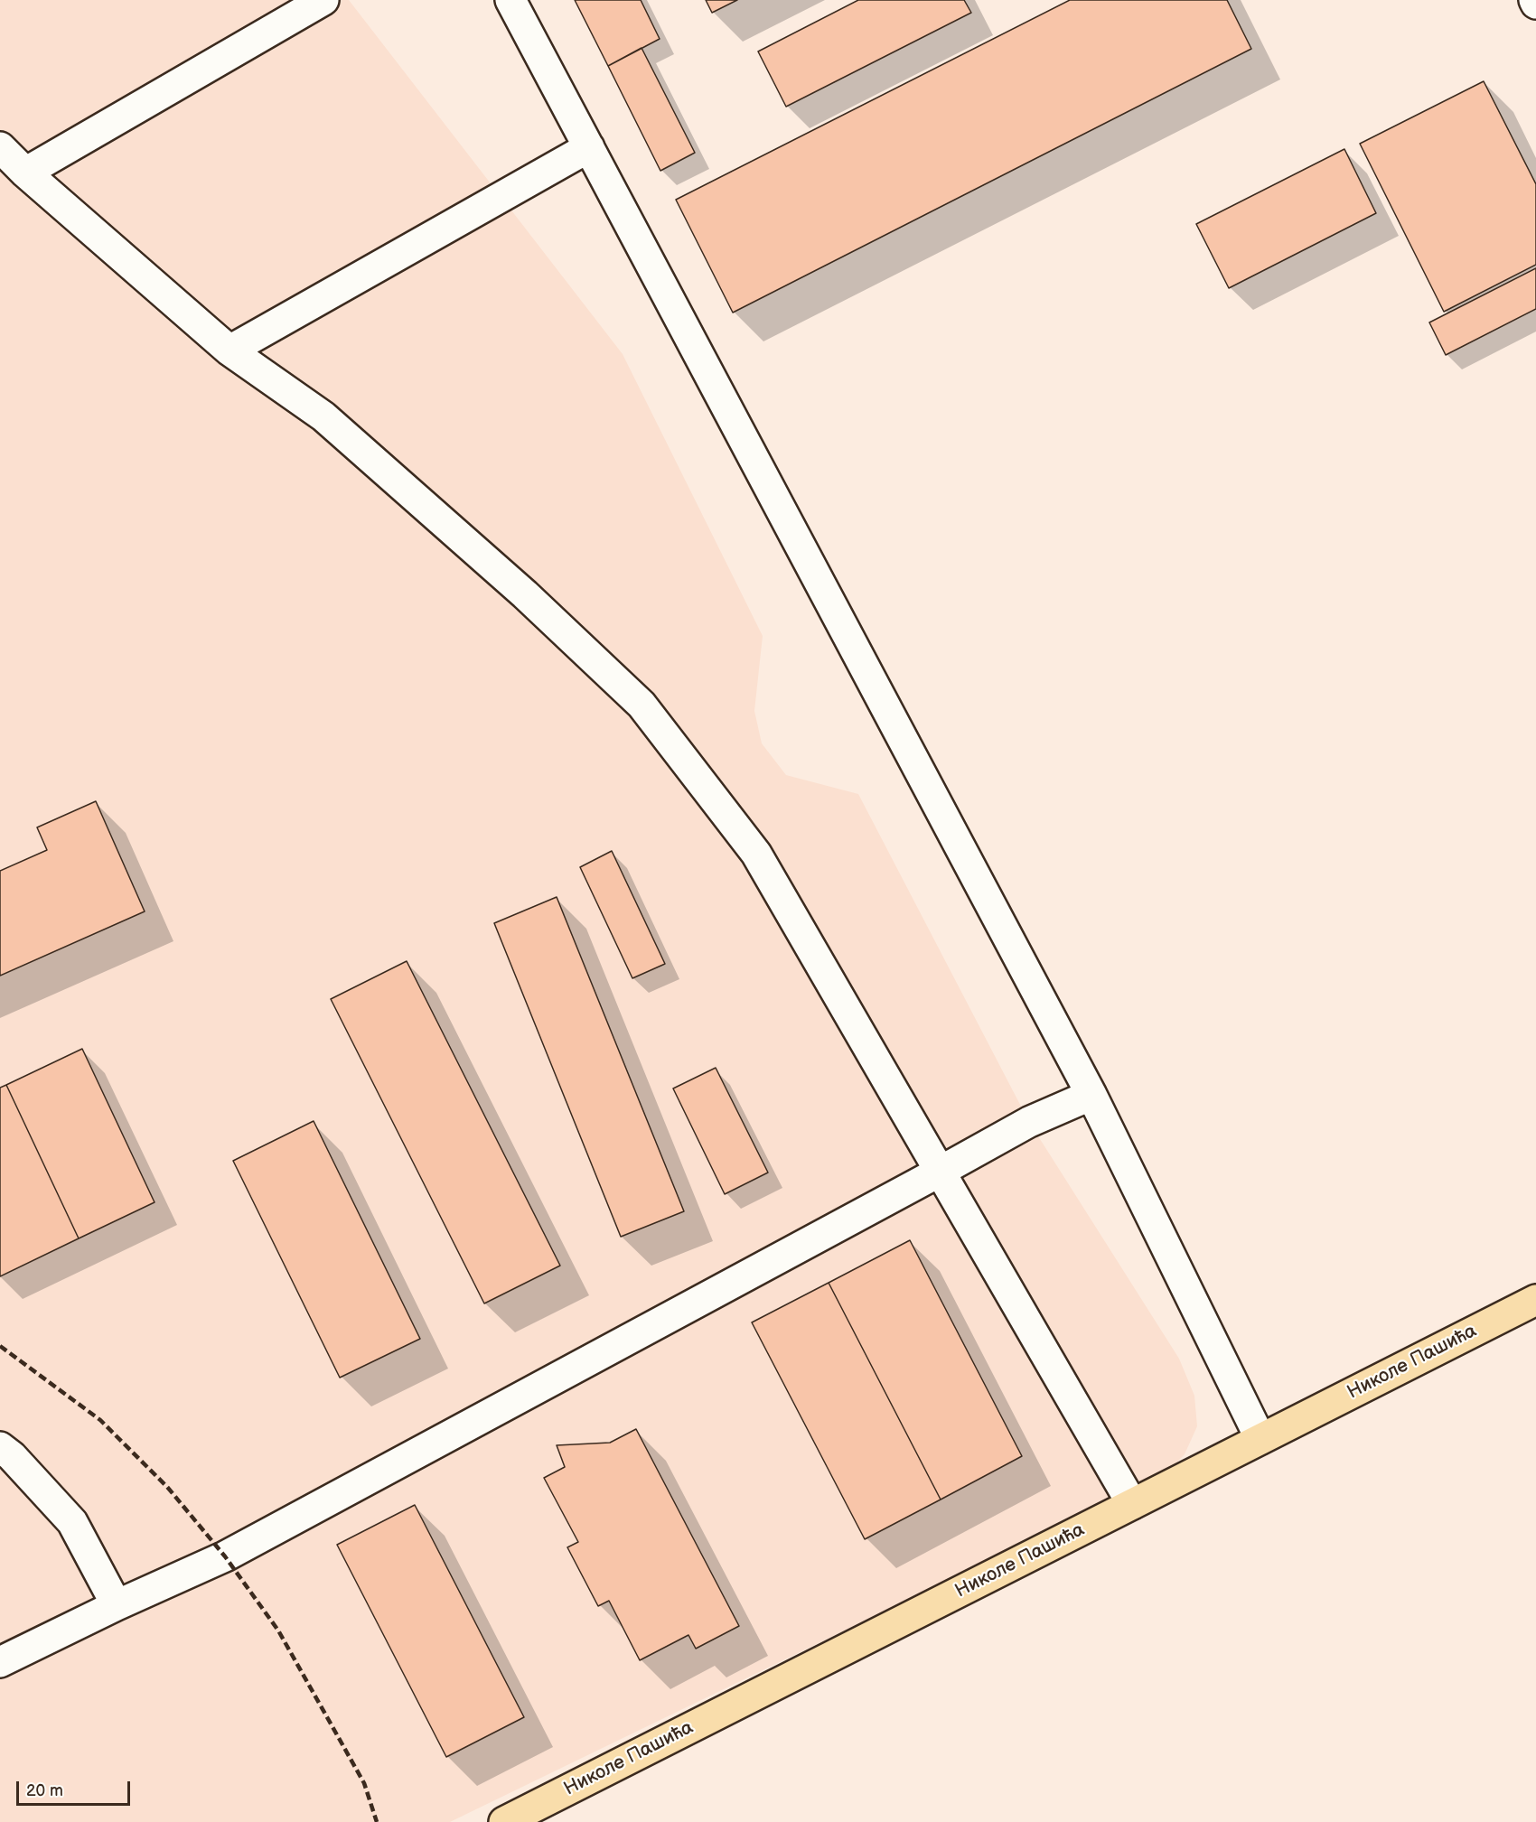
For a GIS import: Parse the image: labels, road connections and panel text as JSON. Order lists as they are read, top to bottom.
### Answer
{
  "streets": {
    "main road": ["Николе Пашића"]
  },
  "scale_bar": "20 m"
}
